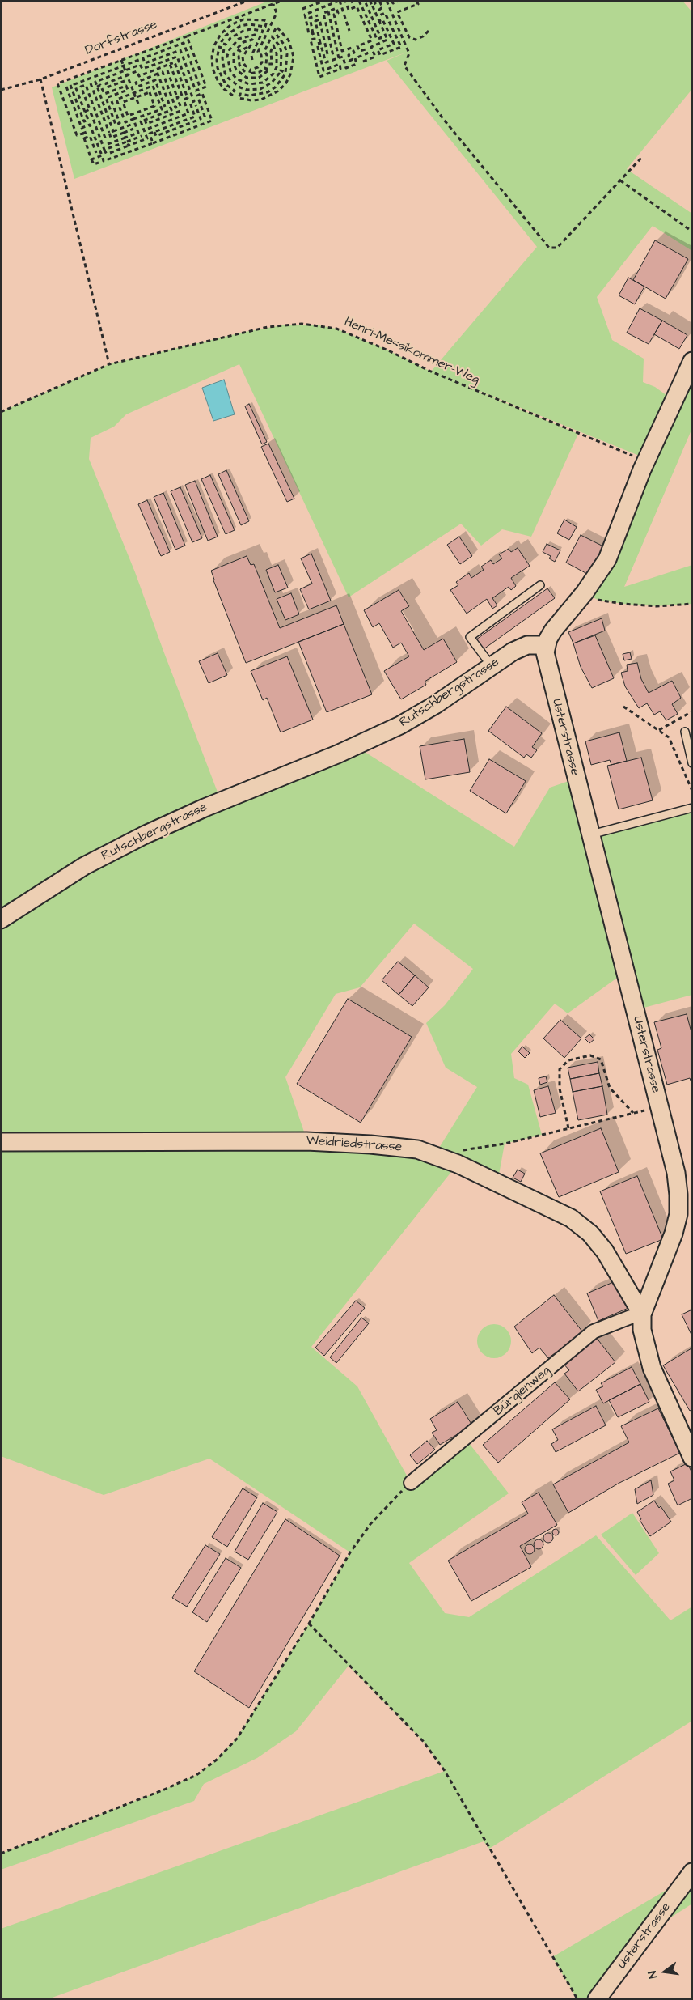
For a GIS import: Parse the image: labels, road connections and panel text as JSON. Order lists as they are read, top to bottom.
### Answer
{
  "streets": {
    "street": [
      "Rutschbergstrasse",
      "Usterstrasse",
      "Weidriedstrasse",
      "Bürglenweg"
    ],
    "path": ["Dorfstrasse", "Henri-Messikommer-Weg"]
  },
  "crossings": [
    ["Rutschbergstrasse", "Usterstrasse"],
    ["Usterstrasse", "Weidriedstrasse"],
    ["Usterstrasse", "Bürglenweg"],
    ["Weidriedstrasse", "Bürglenweg"]
  ],
  "north": "left"
}
